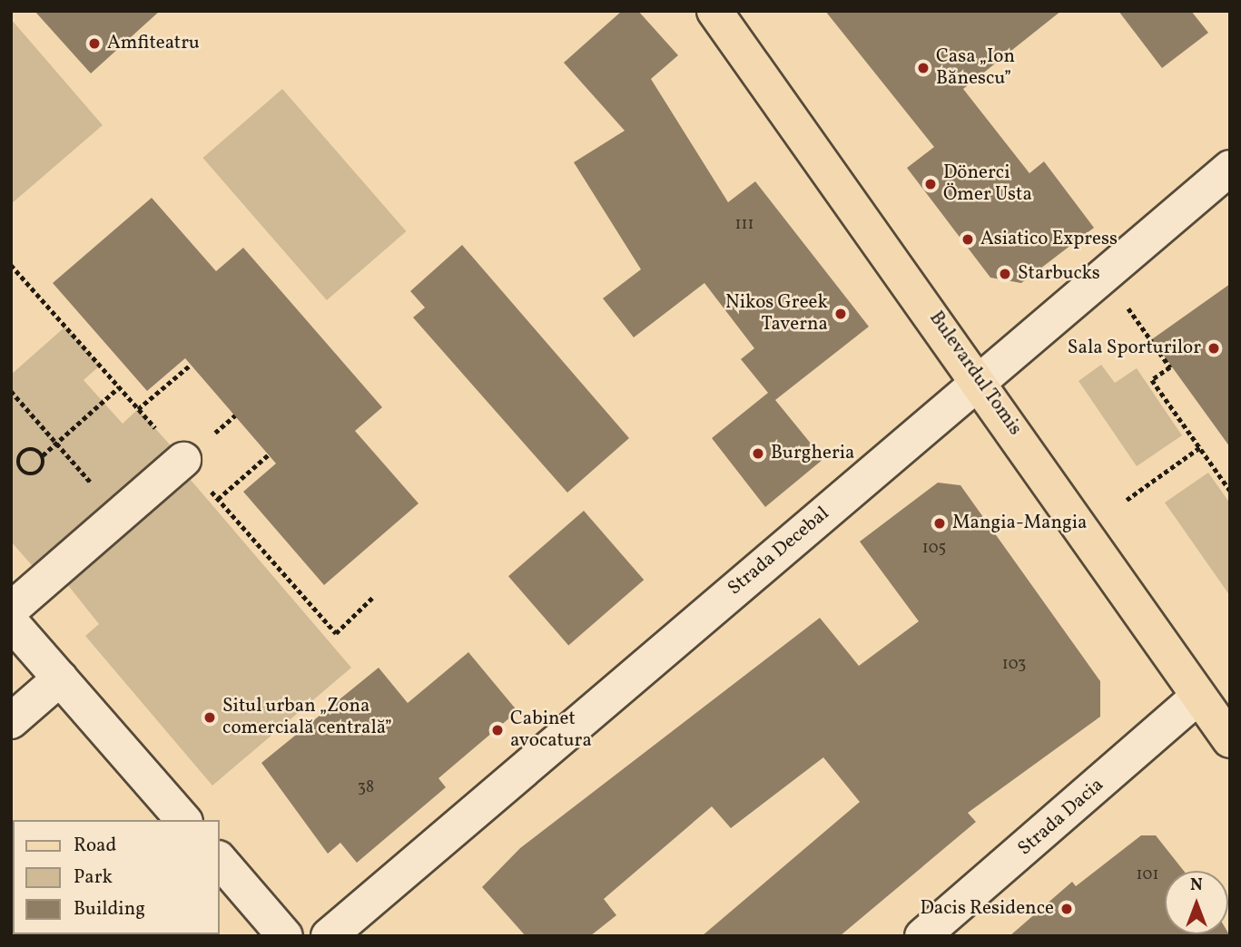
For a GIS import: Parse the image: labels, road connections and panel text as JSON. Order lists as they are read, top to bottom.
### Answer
{
  "streets": {
    "main road": ["Bulevardul Tomis"],
    "street": ["Strada Decebal", "Strada Dacia"]
  },
  "crossings": [
    ["Bulevardul Tomis", "Strada Decebal"],
    ["Bulevardul Tomis", "Strada Dacia"]
  ],
  "places": [
    "Amfiteatru",
    "Casa „Ion Bănescu”",
    "Dönerci Ömer Usta",
    "Asiatico Express",
    "Starbucks",
    "Nikos Greek Taverna",
    "Sala Sporturilor",
    "Burgheria",
    "Mangia-Mangia",
    "Situl urban „Zona comercială centrală”",
    "Cabinet avocatura",
    "Dacis Residence"
  ],
  "house_numbers": [
    "111",
    "105",
    "103",
    "38",
    "101"
  ],
  "legend": ["Road", "Park", "Building"],
  "north": "top"
}
